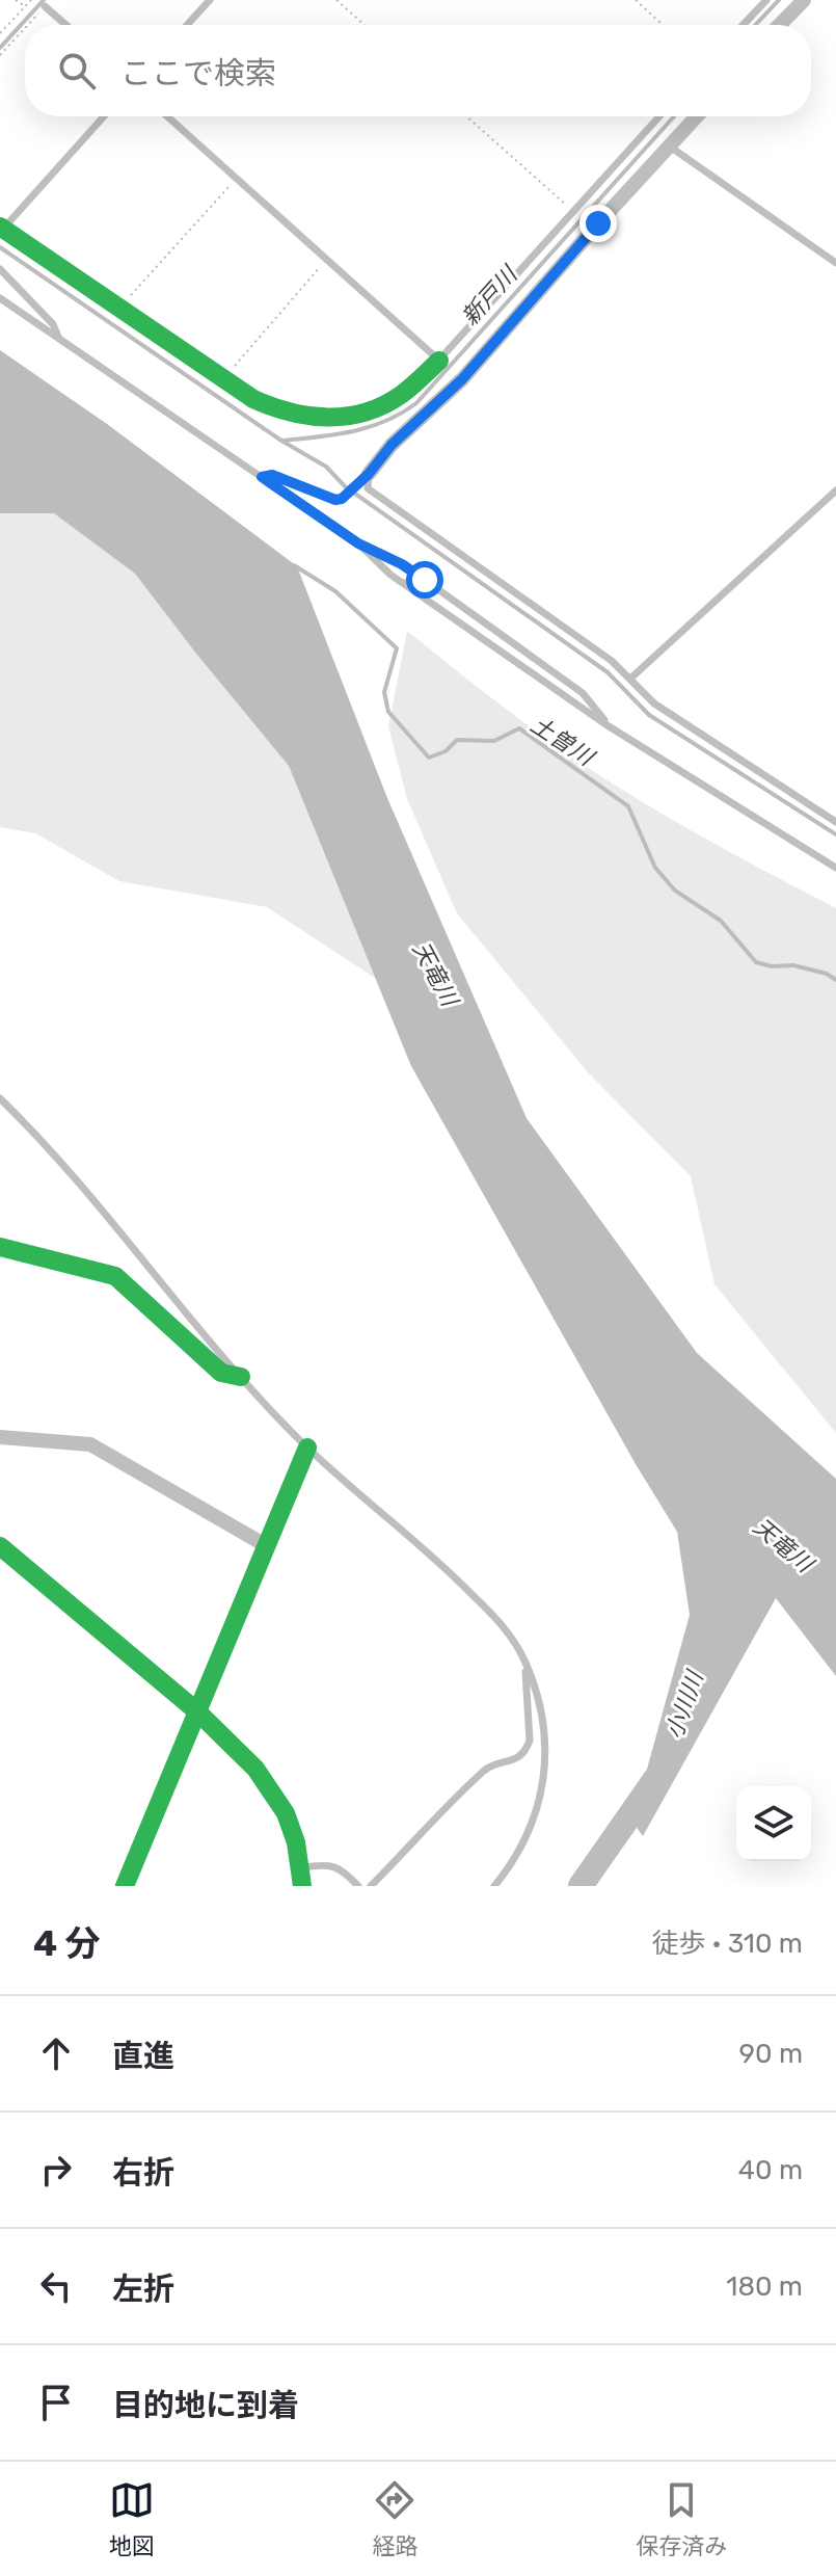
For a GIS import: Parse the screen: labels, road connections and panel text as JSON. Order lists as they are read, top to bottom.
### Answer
{
  "water": [
    "新戸川",
    "土曽川",
    "天竜川",
    "小川川"
  ],
  "page": {
    "search": "ここで検索",
    "heading": ["4 分", "徒歩 · 310 m"],
    "list": [
      ["直進", "90 m"],
      ["右折", "40 m"],
      ["左折", "180 m"],
      "目的地に到着"
    ],
    "nav": ["地図", "経路", "保存済み"]
  }
}
